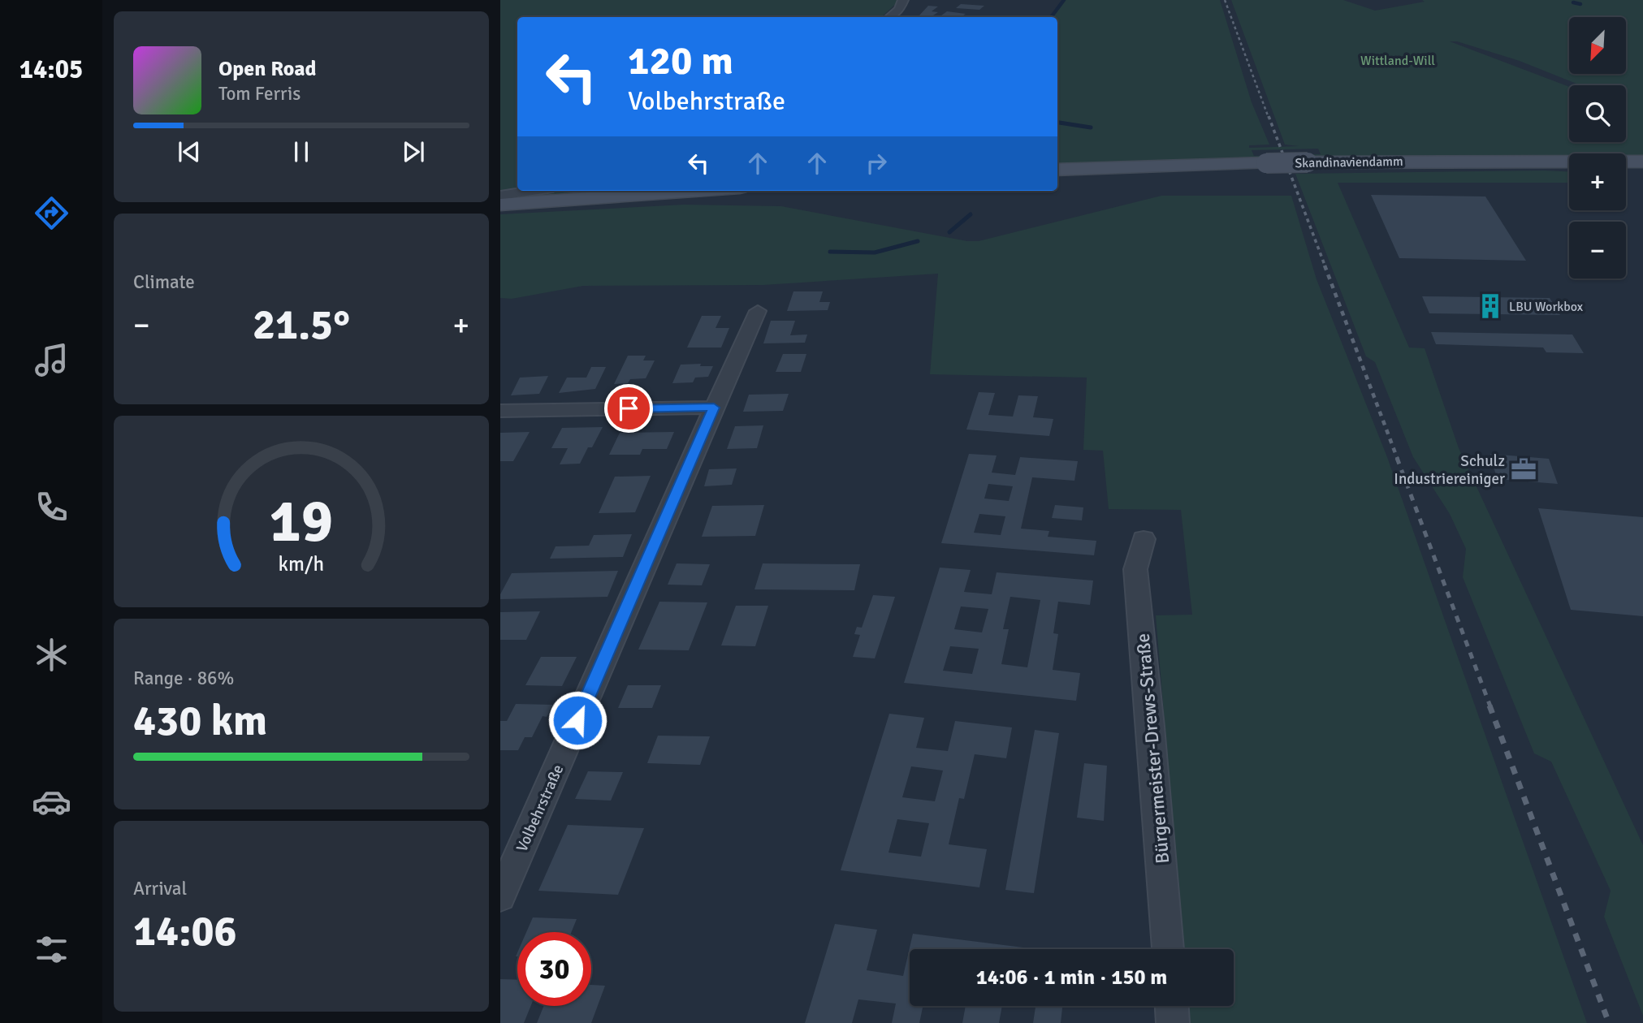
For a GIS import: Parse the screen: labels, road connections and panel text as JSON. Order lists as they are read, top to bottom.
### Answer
{
  "streets": {
    "main road": ["Skandinaviendamm"],
    "street": ["Bürgermeister-Drews-Straße", "Volbehrstraße"]
  },
  "parks": ["Wittland-Will"],
  "places": {
    "building": ["LBU Workbox"],
    "office": ["Schulz Industriereiniger"]
  },
  "north": "bottom left",
  "page": {
    "tabs": "14:05",
    "map_buttons": ["+", "−"],
    "turn": ["120 m", "Volbehrstraße"],
    "song": ["Open Road", "Tom Ferris"],
    "tile": [
      "Climate",
      ["Range · 86%", "430 km"],
      ["Arrival", "14:06"]
    ],
    "heat": ["−", "21.5°", "+"],
    "limit": "30",
    "trip": "14:06 · 1 min · 150 m",
    "gauge": ["19", "km/h"]
  }
}
